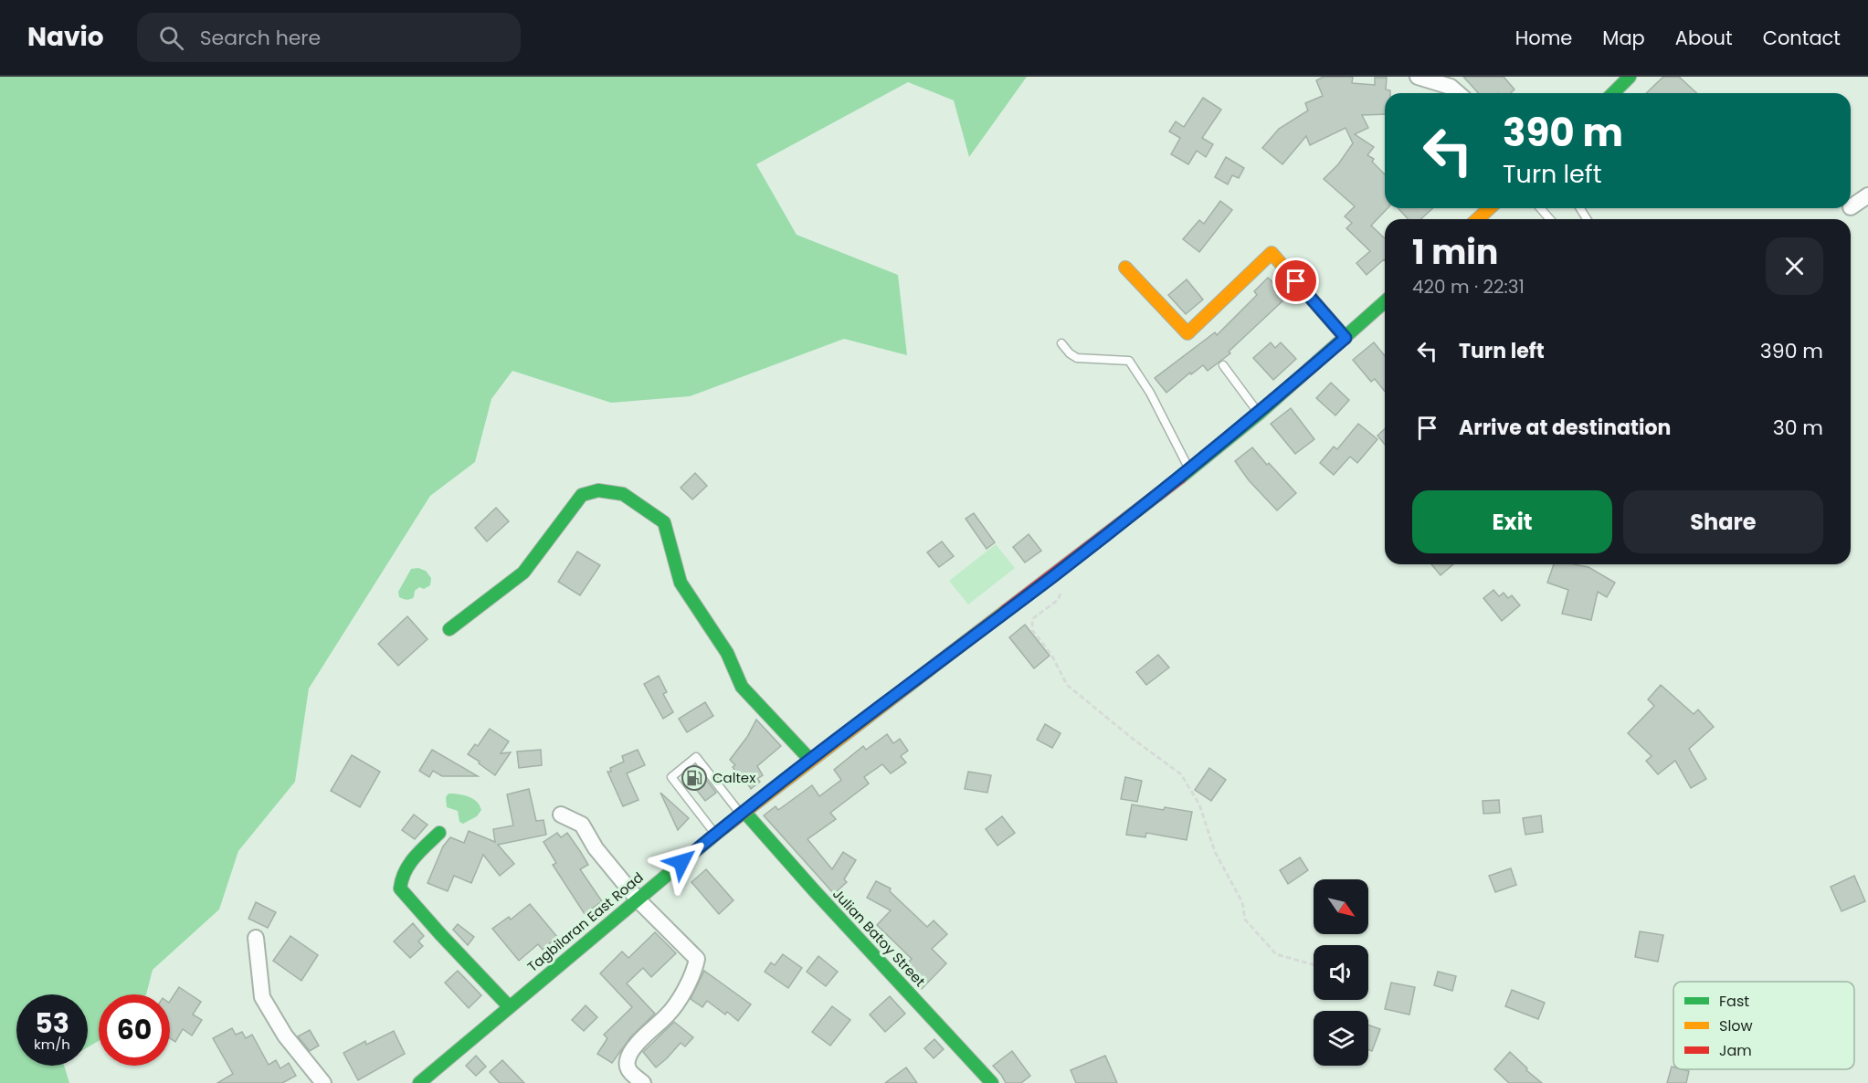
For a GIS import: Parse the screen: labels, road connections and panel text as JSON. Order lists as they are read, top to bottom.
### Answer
{
  "streets": {
    "street": ["Tagbilaran East Road", "Julian Batoy Street"]
  },
  "crossings": [
    ["Tagbilaran East Road", "Julian Batoy Street"]
  ],
  "places": {
    "fuel station": ["Caltex"]
  },
  "legend": ["Fast", "Slow", "Jam"],
  "north": "bottom right",
  "page": {
    "header": "Navio",
    "search": "Search here",
    "nav": [
      "Home",
      "Map",
      "About",
      "Contact"
    ],
    "turn": ["390 m", "Turn left"],
    "heading": ["1 min", "420 m · 22:31"],
    "list": [
      {
        "name": "Turn left",
        "value": "390 m"
      },
      {
        "name": "Arrive at destination",
        "value": "30 m"
      }
    ],
    "buttons": ["Exit", "Share"],
    "speed": "53 km/h",
    "limit": "60"
  }
}
